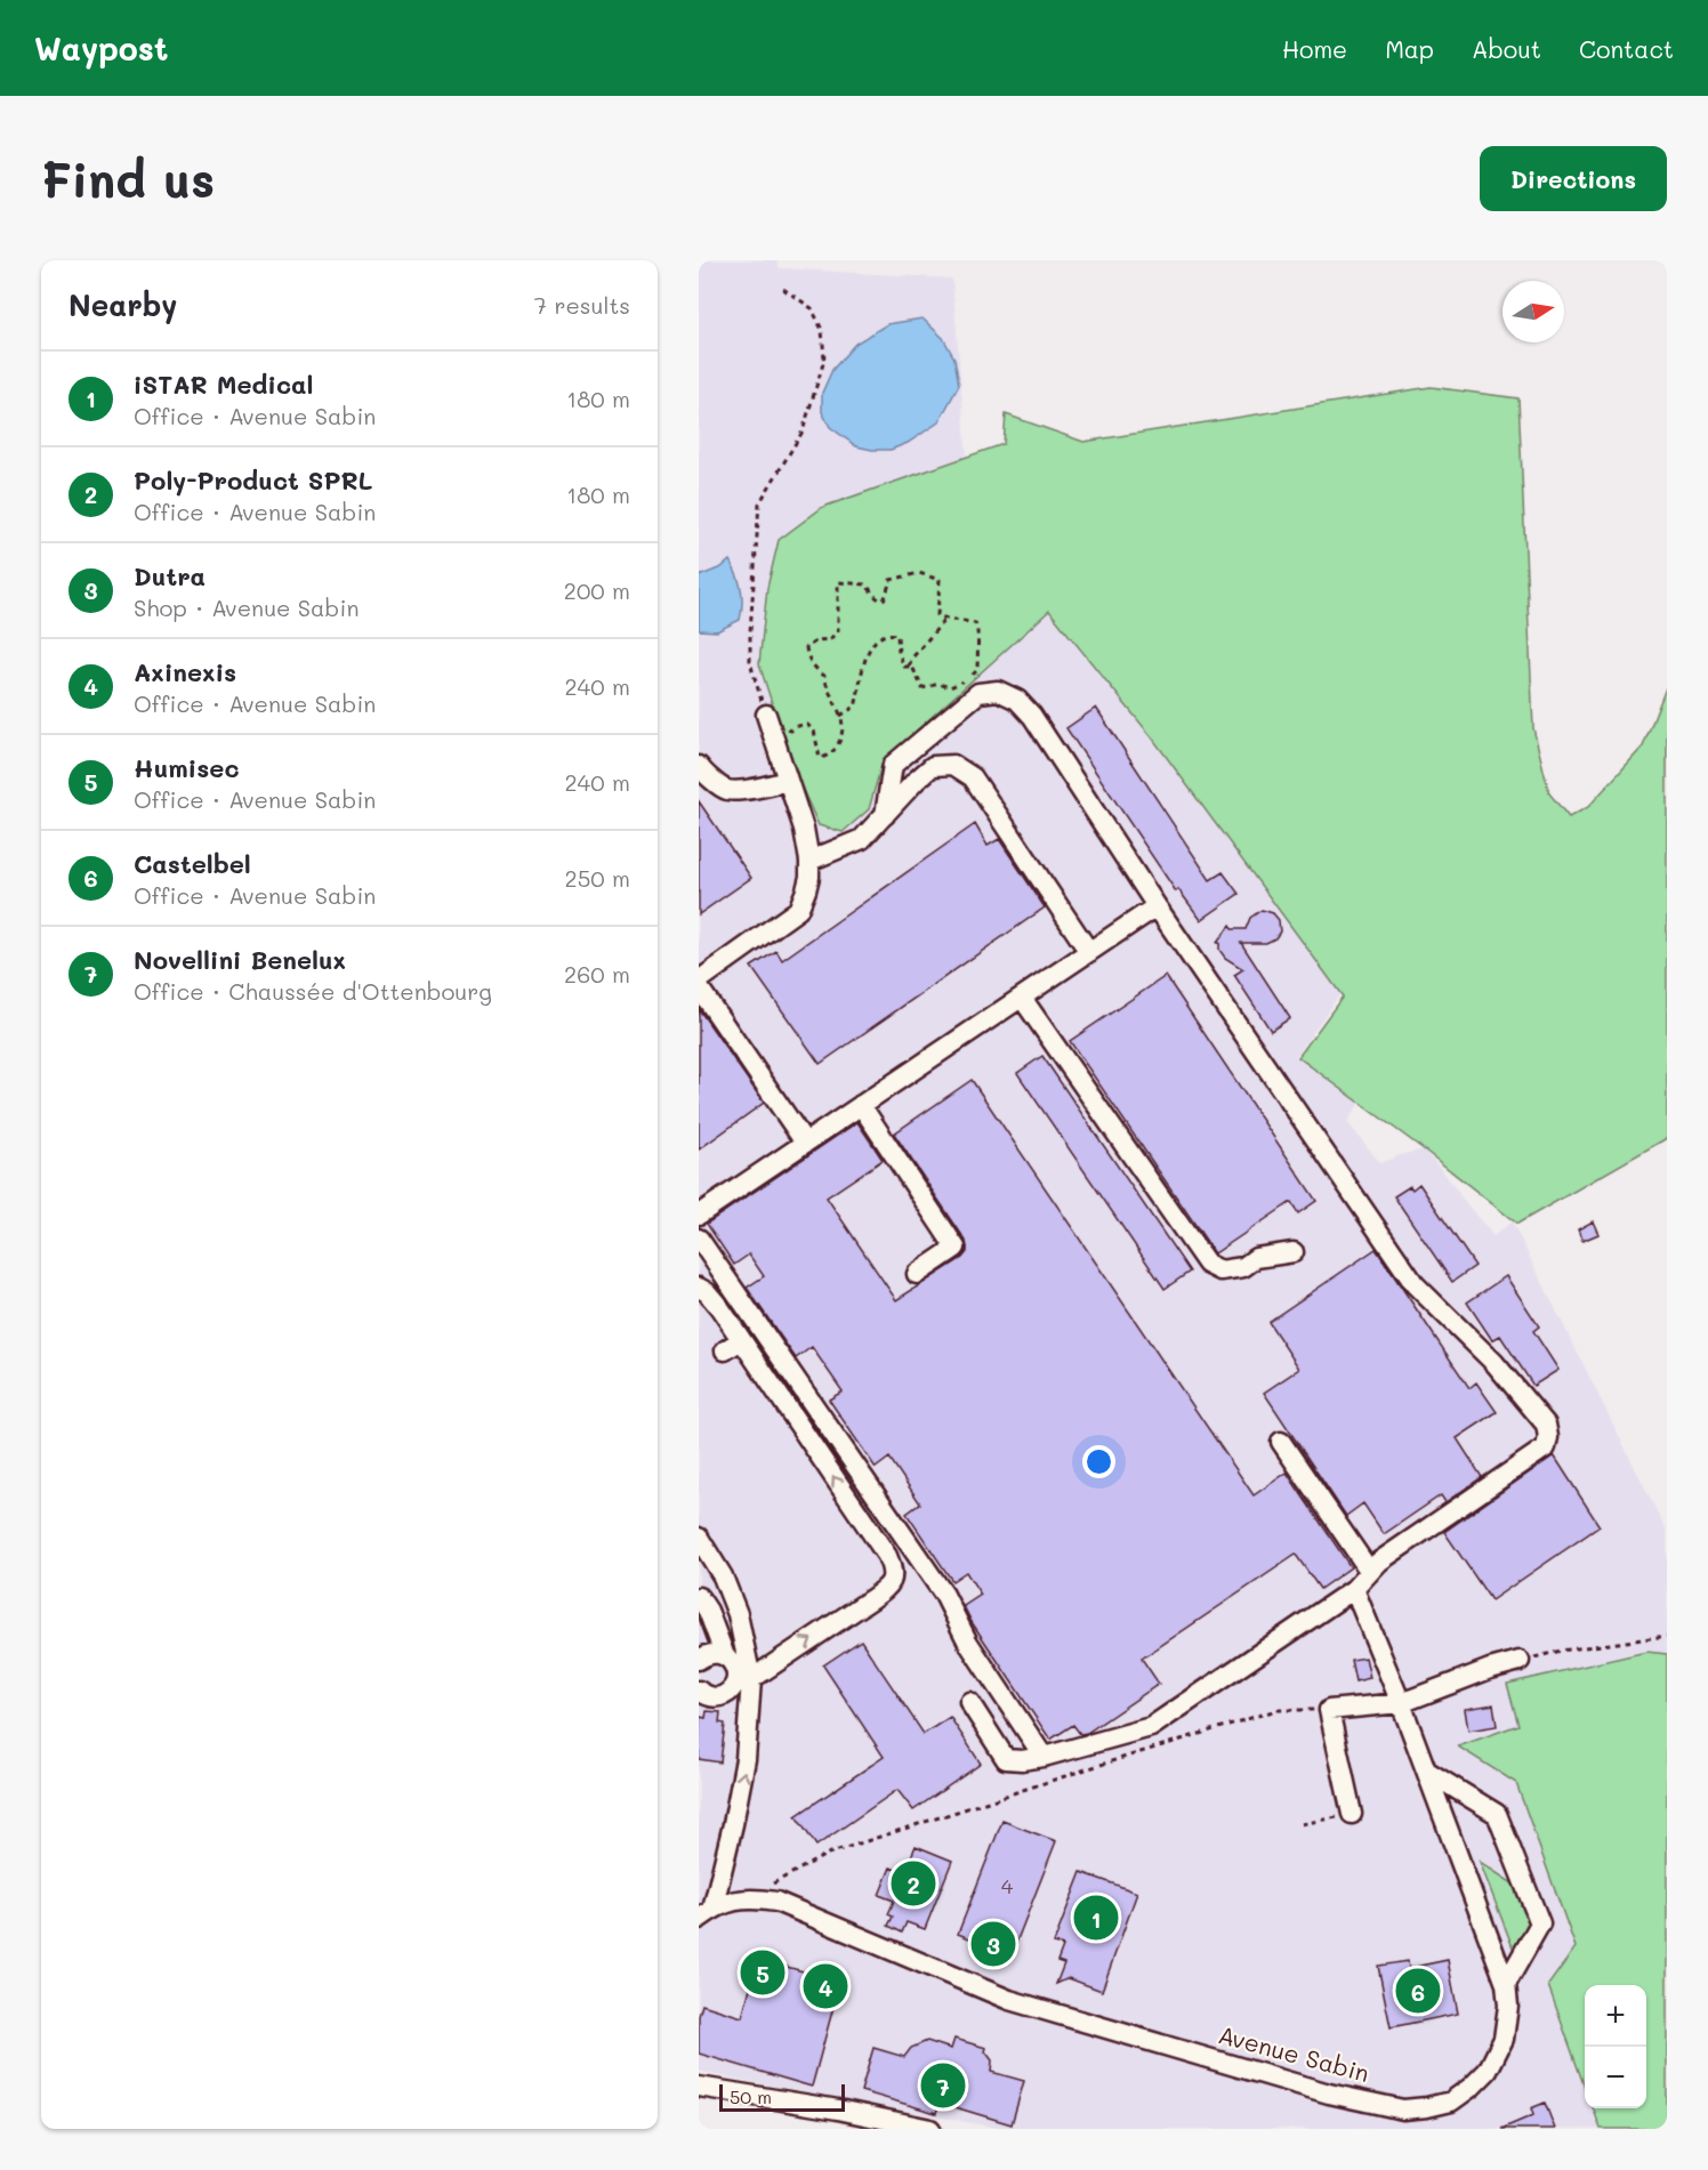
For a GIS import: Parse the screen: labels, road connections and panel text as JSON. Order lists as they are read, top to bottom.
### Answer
{
  "streets": {
    "street": ["Avenue Sabin"]
  },
  "house_numbers": ["4"],
  "scale_bar": "50 m",
  "north": "right",
  "page": {
    "header": "Waypost",
    "nav": [
      "Home",
      "Map",
      "About",
      "Contact"
    ],
    "buttons": "Directions",
    "title": "Find us",
    "heading": ["Nearby", "7 results"],
    "list": [
      {
        "mark": "1",
        "name": "iSTAR Medical",
        "note": "Office · Avenue Sabin",
        "value": "180 m"
      },
      {
        "mark": "2",
        "name": "Poly-Product SPRL",
        "note": "Office · Avenue Sabin",
        "value": "180 m"
      },
      {
        "mark": "3",
        "name": "Dutra",
        "note": "Shop · Avenue Sabin",
        "value": "200 m"
      },
      {
        "mark": "4",
        "name": "Axinexis",
        "note": "Office · Avenue Sabin",
        "value": "240 m"
      },
      {
        "mark": "5",
        "name": "Humisec",
        "note": "Office · Avenue Sabin",
        "value": "240 m"
      },
      {
        "mark": "6",
        "name": "Castelbel",
        "note": "Office · Avenue Sabin",
        "value": "250 m"
      },
      {
        "mark": "7",
        "name": "Novellini Benelux",
        "note": "Office · Chaussée d'Ottenbourg",
        "value": "260 m"
      }
    ],
    "pins": [
      "2",
      "1",
      "3",
      "5",
      "4",
      "6",
      "7"
    ],
    "map_buttons": ["+", "−"],
    "scale": "50 m"
  }
}
